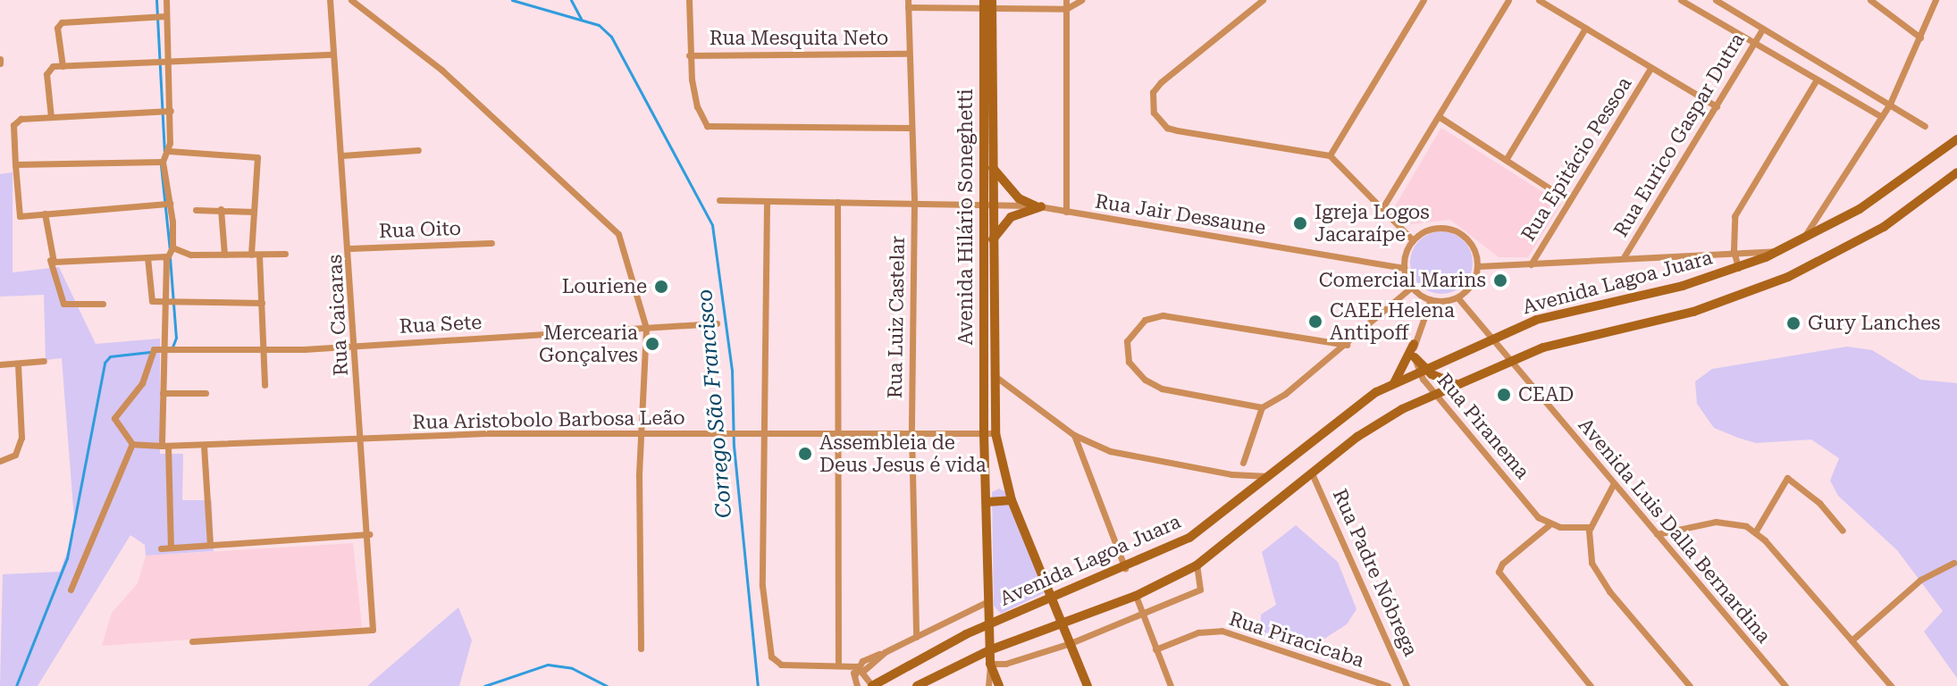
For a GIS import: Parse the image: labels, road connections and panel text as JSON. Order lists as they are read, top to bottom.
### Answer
{
  "streets": {
    "main road": ["Avenida Hilário Soneghetti", "Avenida Lagoa Juara"],
    "street": [
      "Rua Mesquita Neto",
      "Rua Eurico Gaspar Dutra",
      "Rua Epitácio Pessoa",
      "Rua Jair Dessaune",
      "Rua Oito",
      "Rua Caicaras",
      "Rua Luiz Castelar",
      "Rua Sete",
      "Rua Aristobolo Barbosa Leão",
      "Rua Piranema",
      "Avenida Luis Dalla Bernardina",
      "Rua Padre Nóbrega",
      "Rua Piracicaba"
    ]
  },
  "crossings": [
    ["Rua Mesquita Neto", "Rua Luiz Castelar"],
    ["Rua Jair Dessaune", "Avenida Hilário Soneghetti"],
    ["Rua Jair Dessaune", "Rua Luiz Castelar"],
    ["Rua Jair Dessaune", "Avenida Luis Dalla Bernardina"],
    ["Avenida Hilário Soneghetti", "Avenida Lagoa Juara"],
    ["Avenida Hilário Soneghetti", "Rua Aristobolo Barbosa Leão"],
    ["Rua Oito", "Rua Caicaras"],
    ["Avenida Lagoa Juara", "Rua Piranema"],
    ["Avenida Lagoa Juara", "Avenida Luis Dalla Bernardina"],
    ["Rua Caicaras", "Rua Sete"],
    ["Rua Caicaras", "Rua Aristobolo Barbosa Leão"],
    ["Rua Luiz Castelar", "Rua Aristobolo Barbosa Leão"]
  ],
  "water": ["Corrego São Francisco"],
  "places": [
    "Igreja Logos Jacaraípe",
    "Comercial Marins",
    "Louriene",
    "CAEE Helena Antipoff",
    "Gury Lanches",
    "Mercearia Gonçalves",
    "CEAD",
    "Assembleia de Deus Jesus é vida"
  ]
}
